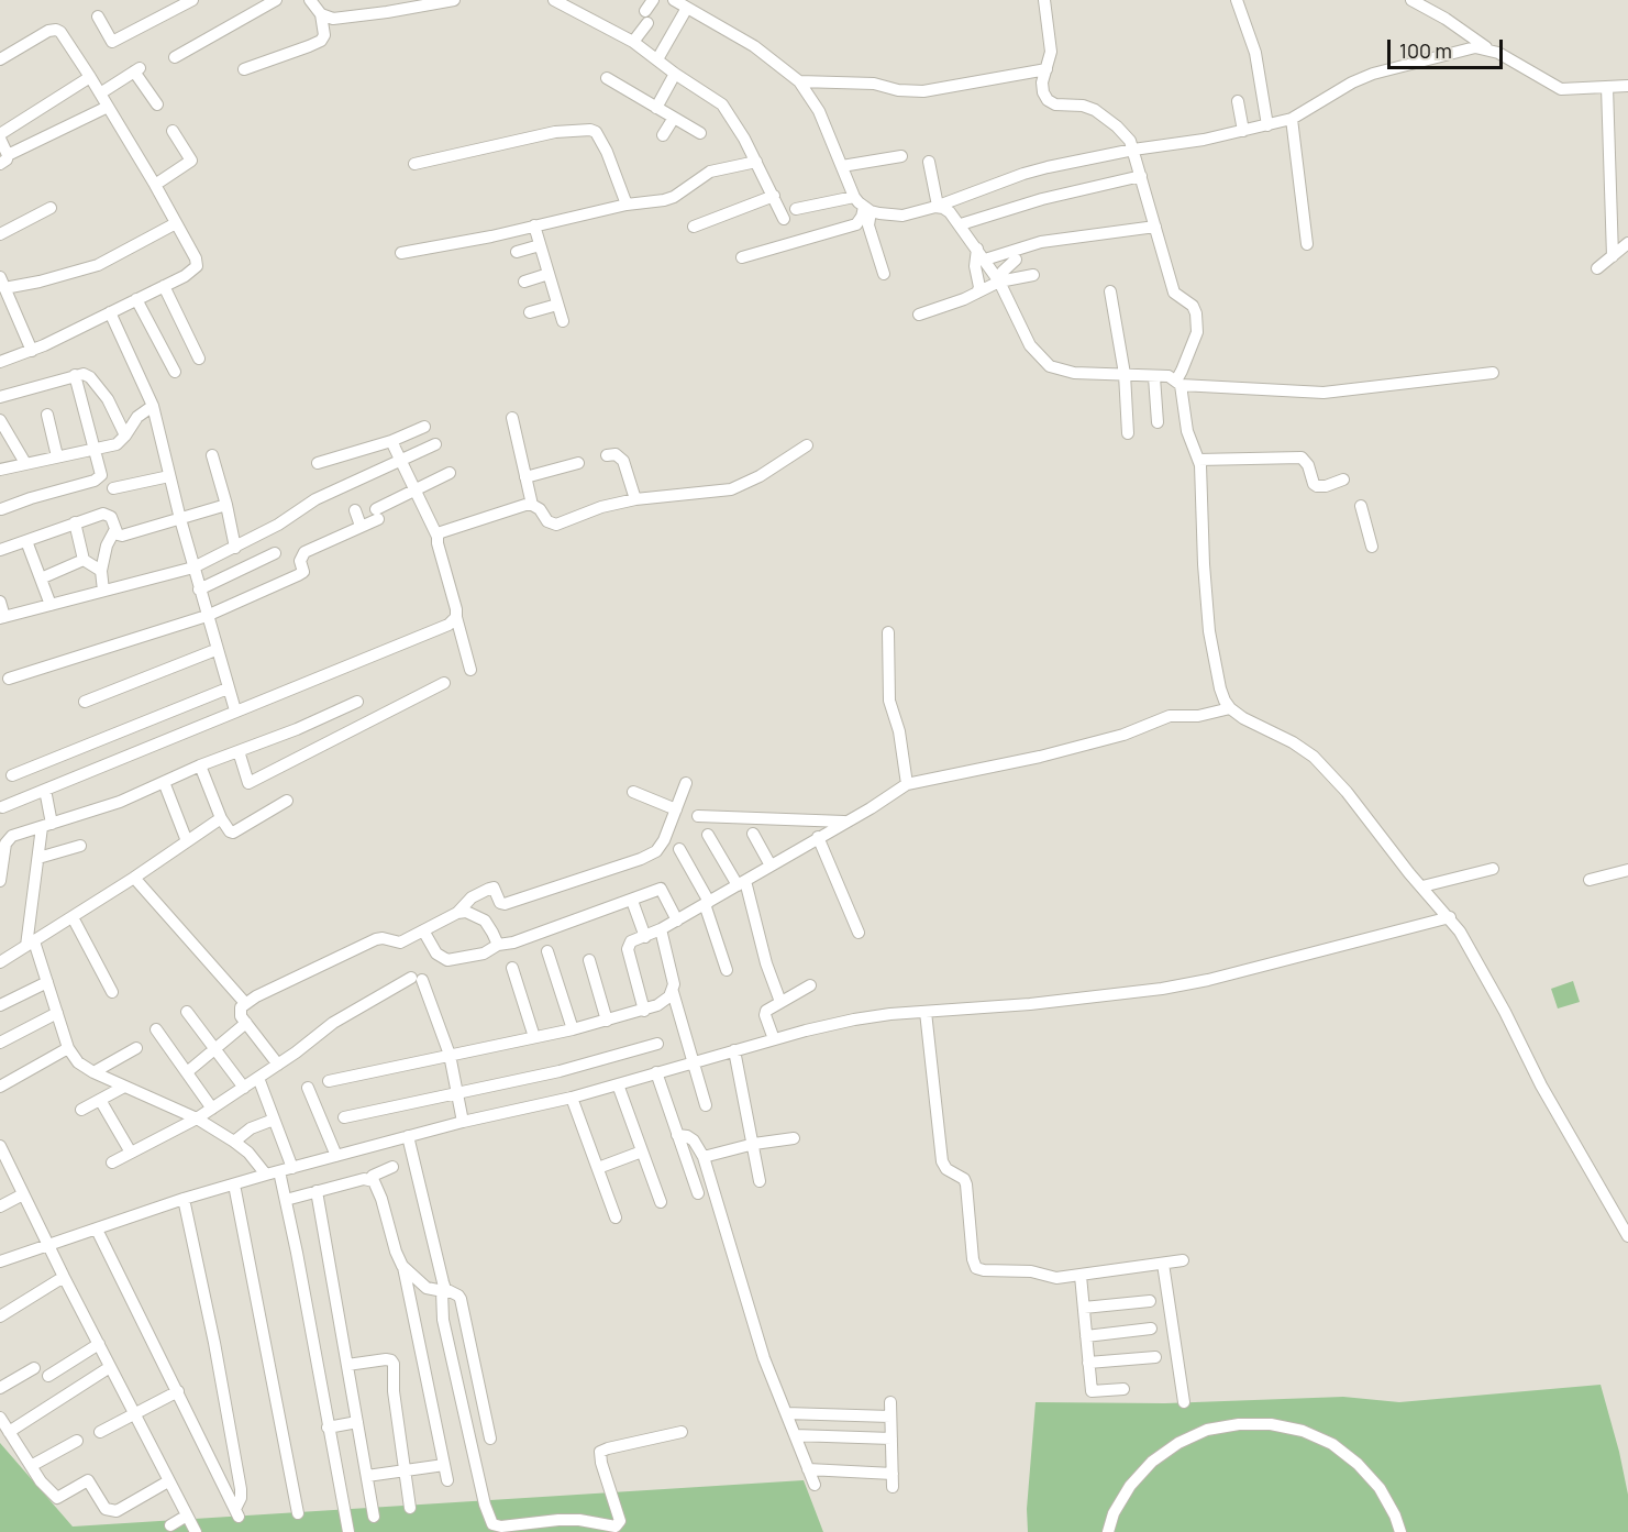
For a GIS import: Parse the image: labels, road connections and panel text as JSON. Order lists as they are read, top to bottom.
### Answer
{
  "scale_bar": "100 m"
}
